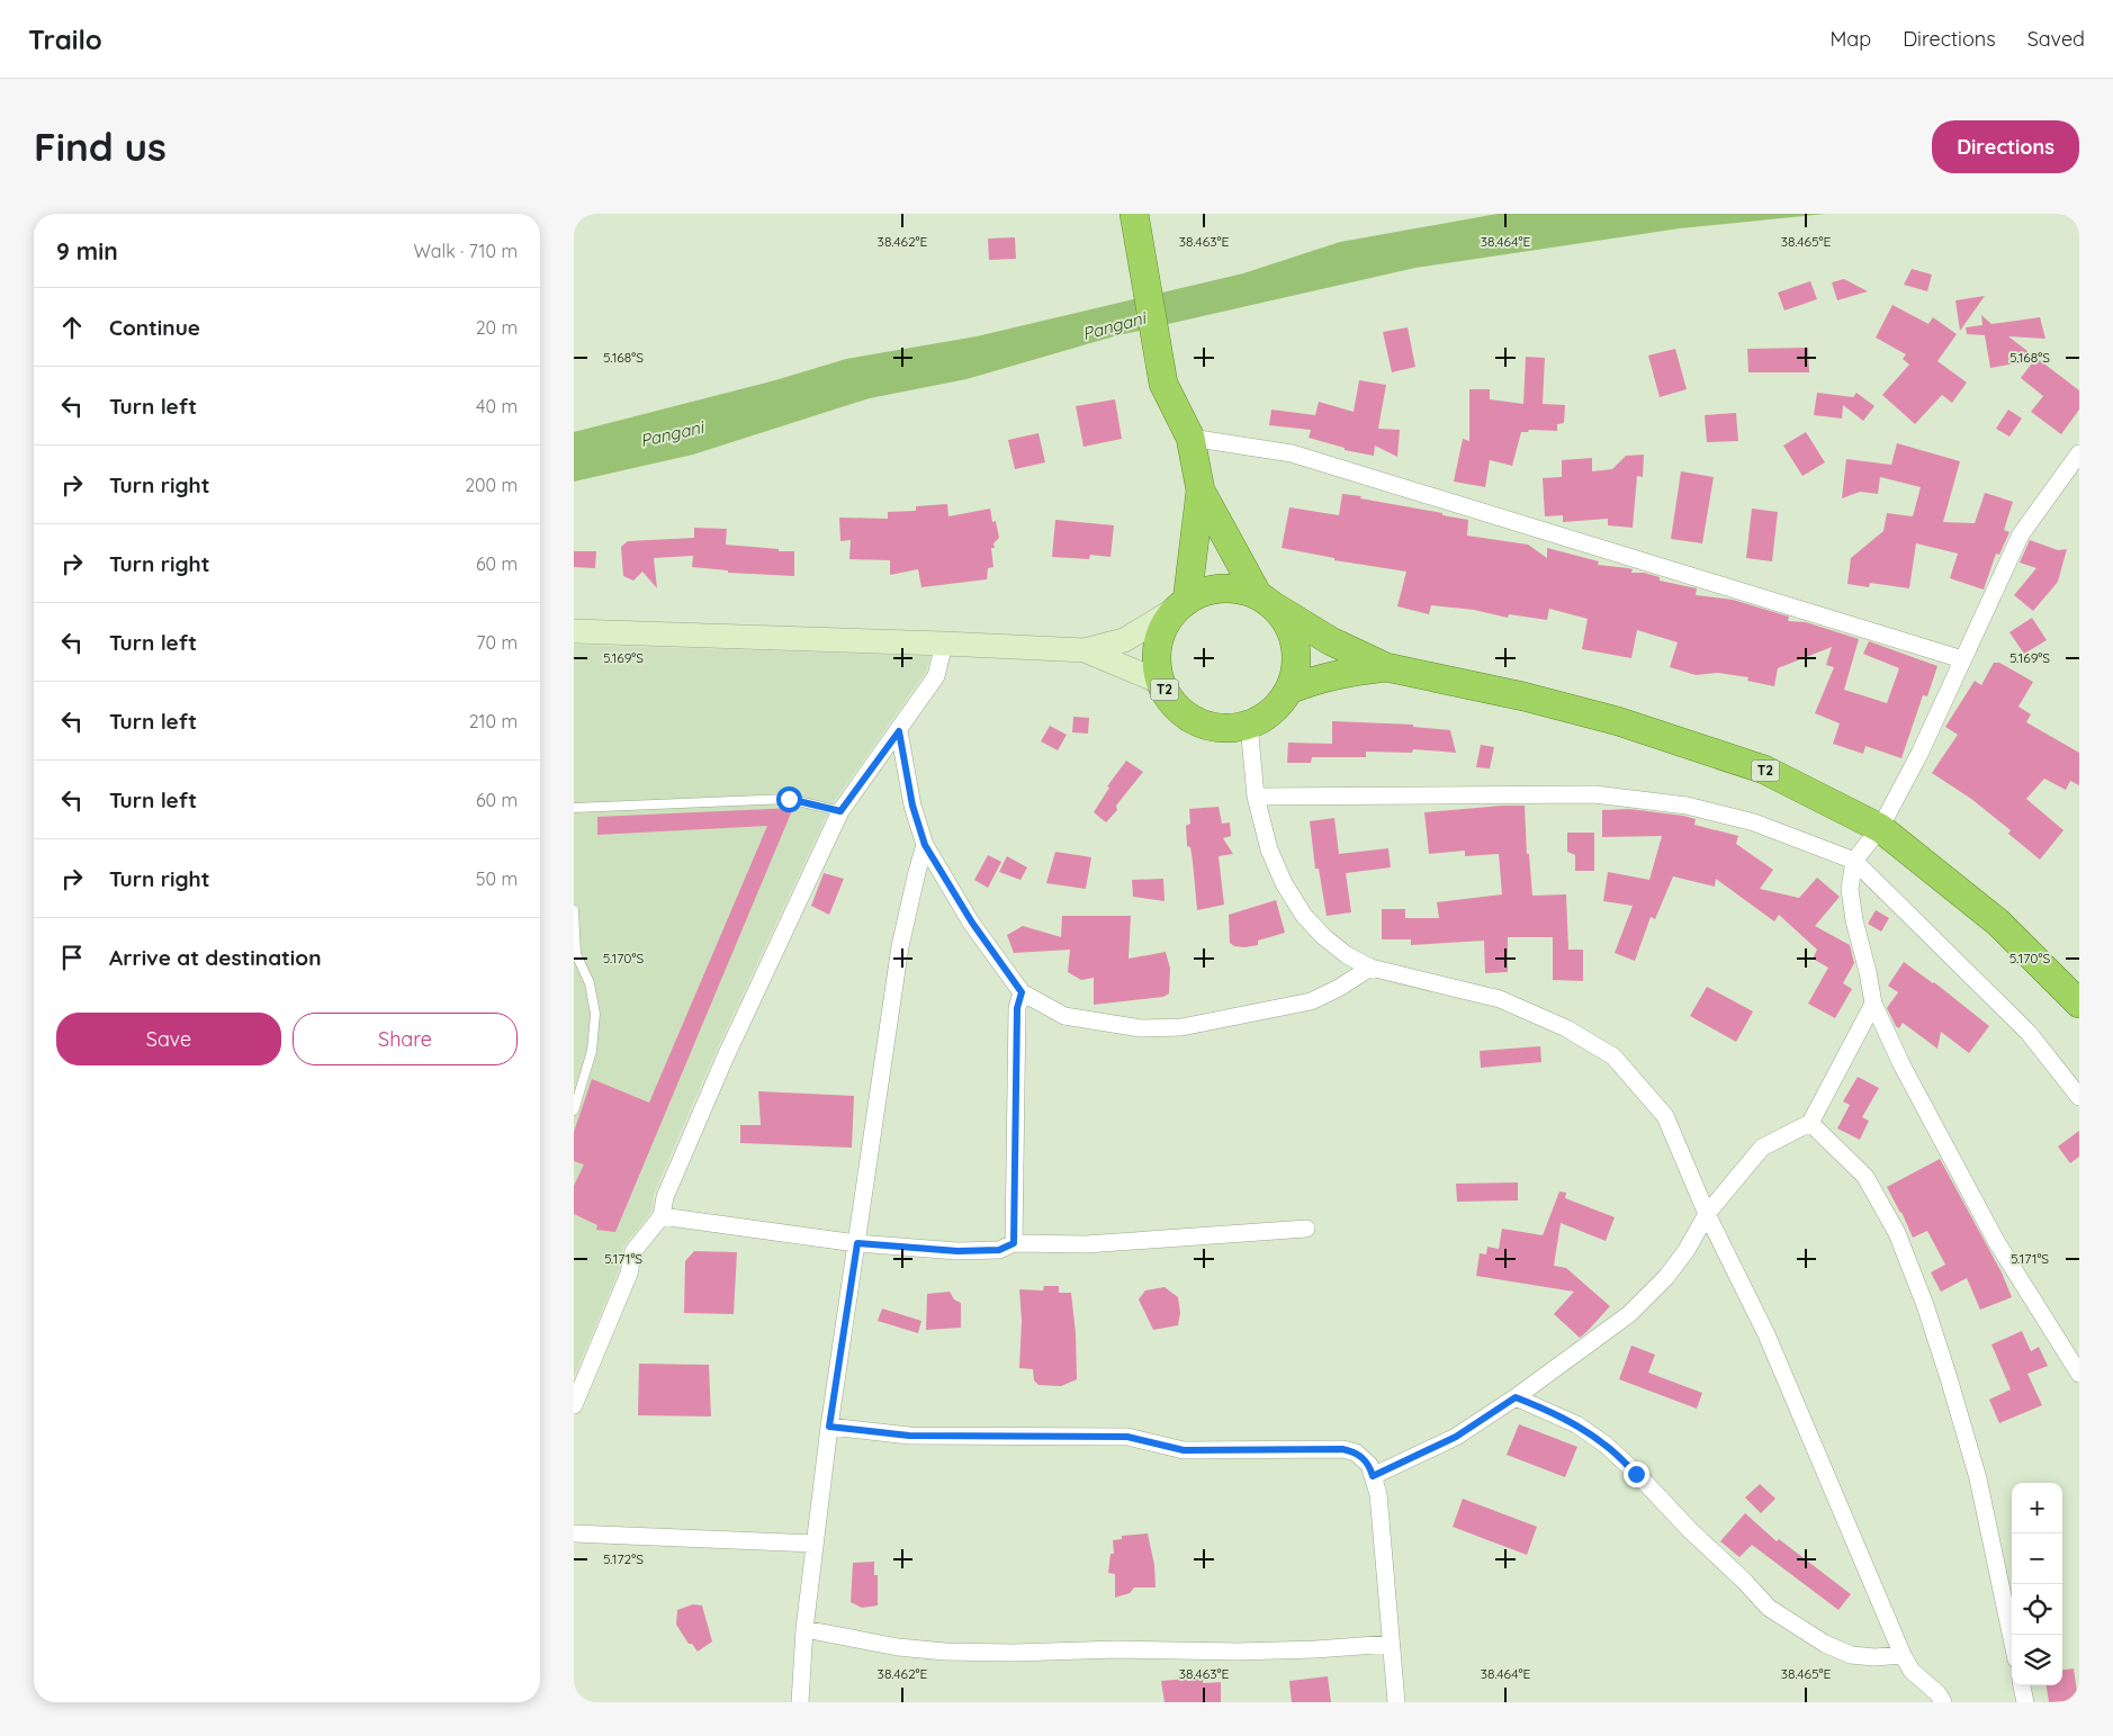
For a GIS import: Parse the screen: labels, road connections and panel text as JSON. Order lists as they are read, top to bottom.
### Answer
{
  "streets": {
    "highway": ["T2"]
  },
  "water": ["Pangani"],
  "page": {
    "header": "Trailo",
    "nav": ["Map", "Directions", "Saved"],
    "buttons": [
      "Directions",
      ["Save", "Share"]
    ],
    "title": "Find us",
    "heading": ["9 min", "Walk · 710 m"],
    "list": [
      ["Continue", "20 m"],
      ["Turn left", "40 m"],
      ["Turn right", "200 m"],
      ["Turn right", "60 m"],
      ["Turn left", "70 m"],
      ["Turn left", "210 m"],
      ["Turn left", "60 m"],
      ["Turn right", "50 m"],
      "Arrive at destination"
    ],
    "map_buttons": ["+", "−"]
  },
  "coordinates": [
    "38.462°E",
    "38.463°E",
    "38.464°E",
    "38.465°E",
    "5.168°S",
    "5.169°S",
    "5.170°S",
    "5.171°S",
    "5.172°S"
  ]
}
